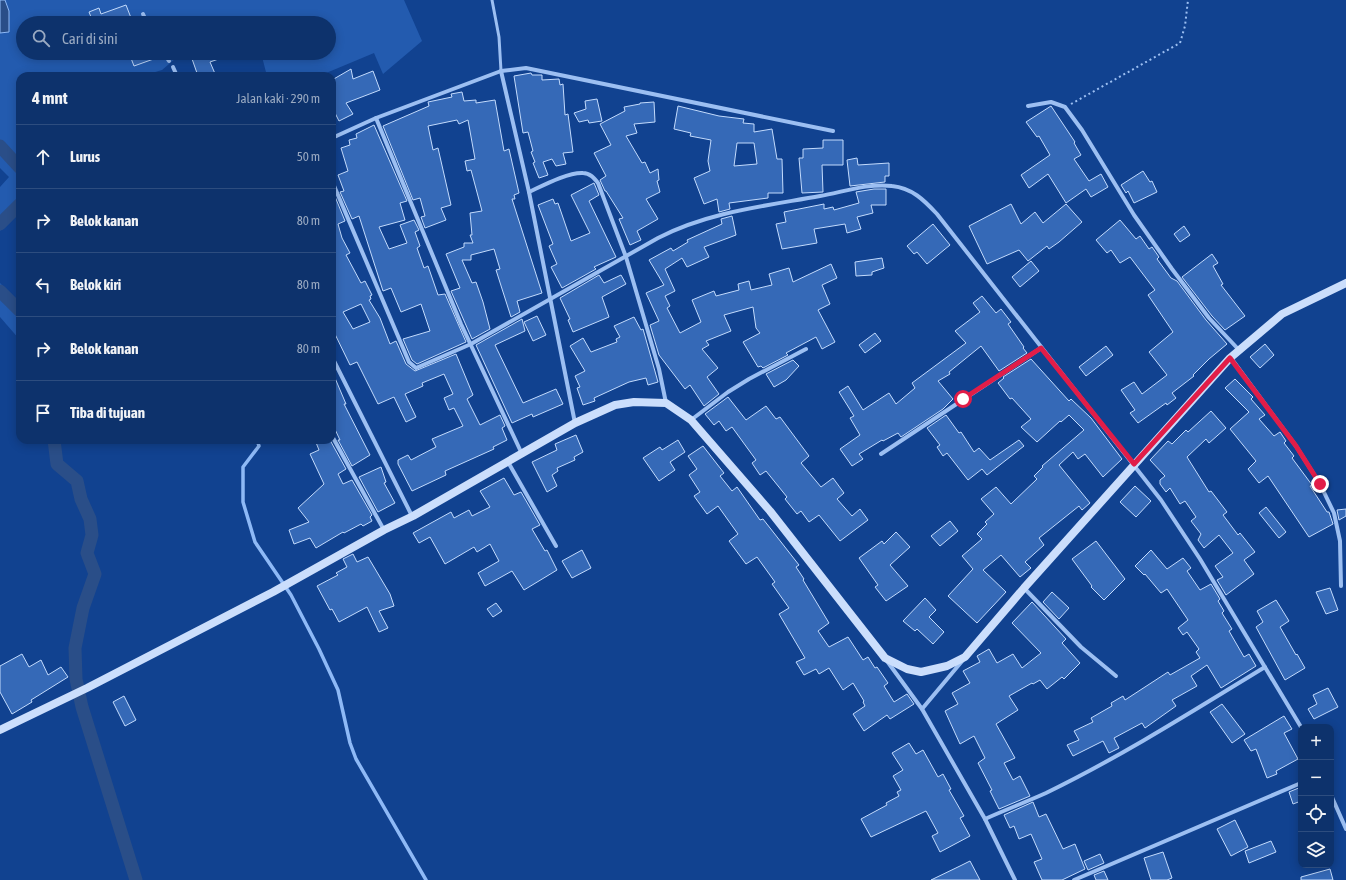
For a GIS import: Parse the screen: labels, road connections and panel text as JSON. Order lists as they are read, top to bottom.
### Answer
{
  "page": {
    "search": "Cari di sini",
    "heading": ["4 mnt", "Jalan kaki · 290 m"],
    "list": [
      ["Lurus", "50 m"],
      ["Belok kanan", "80 m"],
      ["Belok kiri", "80 m"],
      ["Belok kanan", "80 m"],
      "Tiba di tujuan"
    ],
    "map_buttons": ["+", "−"]
  }
}
